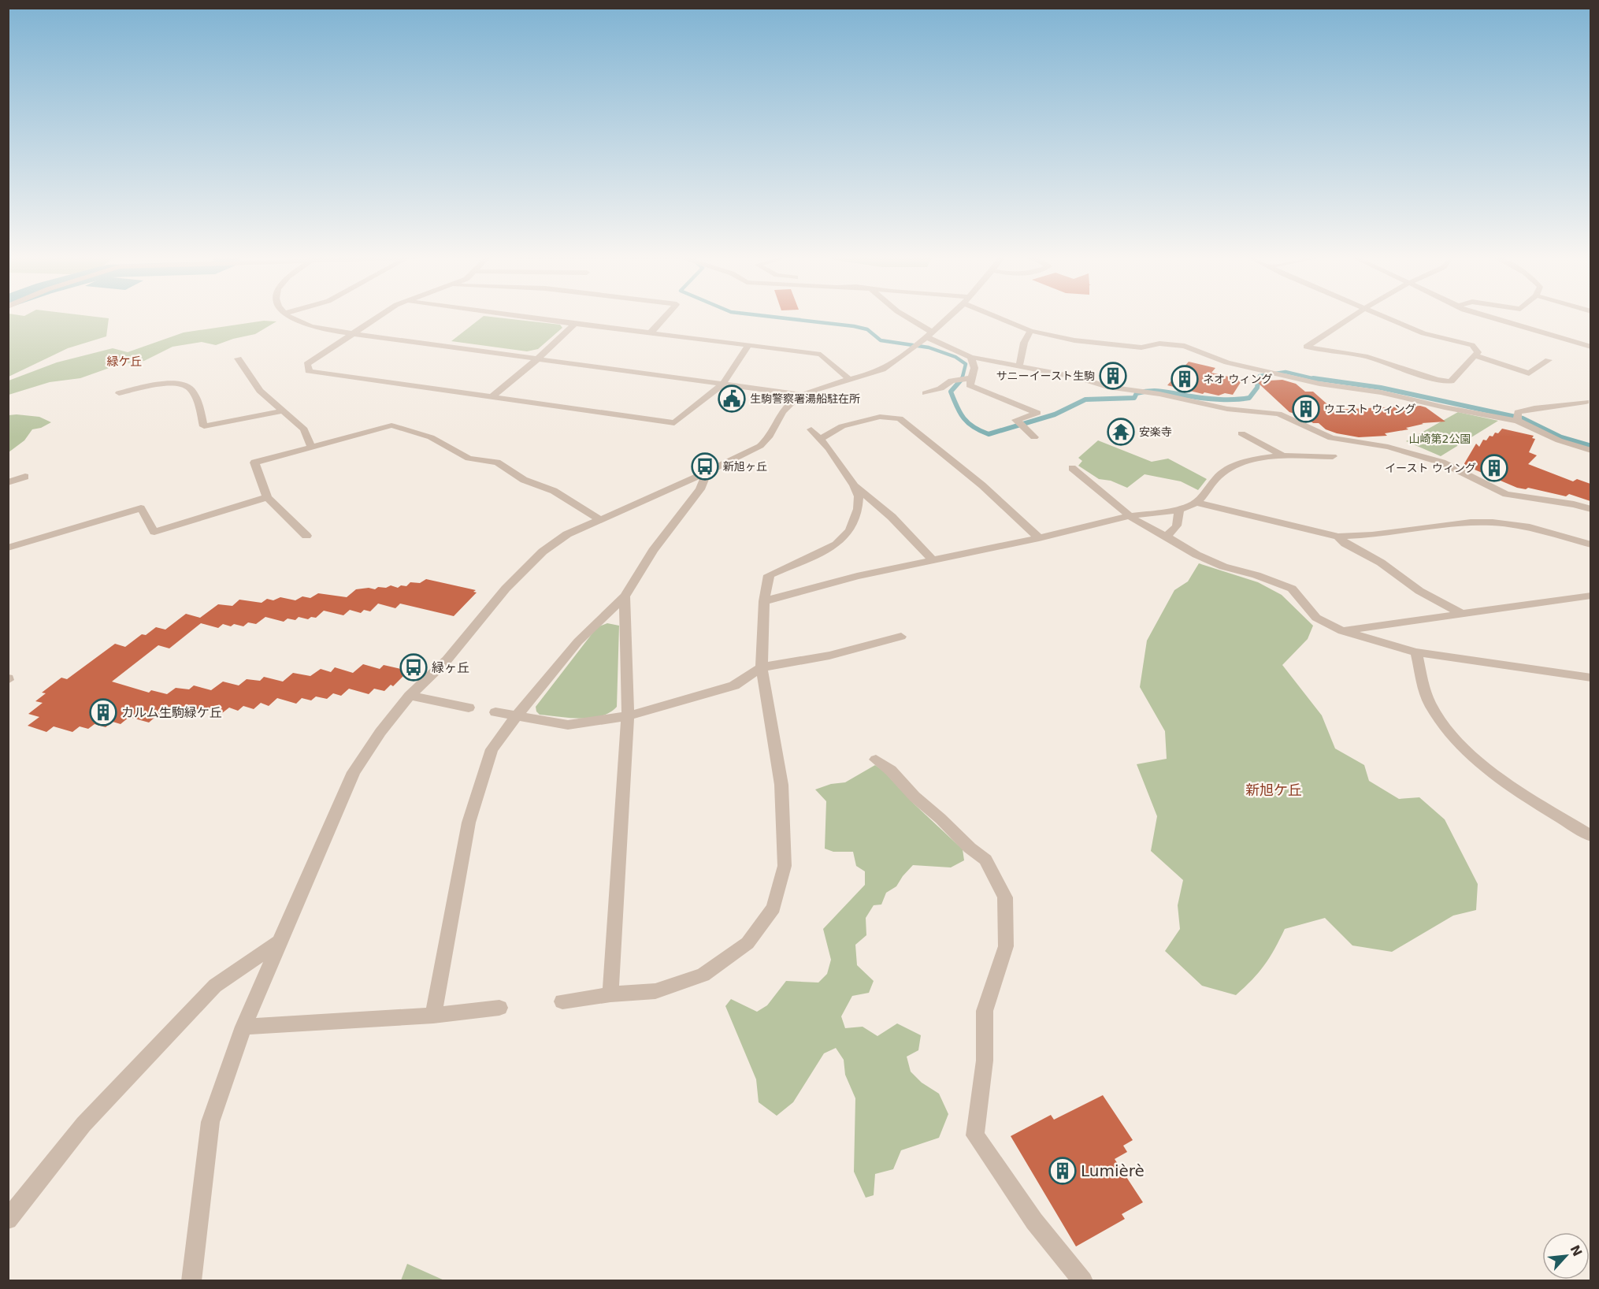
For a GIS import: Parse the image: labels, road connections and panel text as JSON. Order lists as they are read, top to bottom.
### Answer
{
  "districts": ["緑ケ丘", "新旭ケ丘"],
  "parks": ["山崎第2公園"],
  "places": {
    "building": [
      "サニーイースト生駒",
      "ネオ ウィング",
      "ウエスト ウィング",
      "イースト ウィング",
      "カルム生駒緑ケ丘",
      "Lumièrè"
    ],
    "public building": ["生駒警察署湯船駐在所"],
    "temple": ["安楽寺"],
    "bus stop": ["新旭ヶ丘", "緑ヶ丘"]
  },
  "north": "top right"
}
